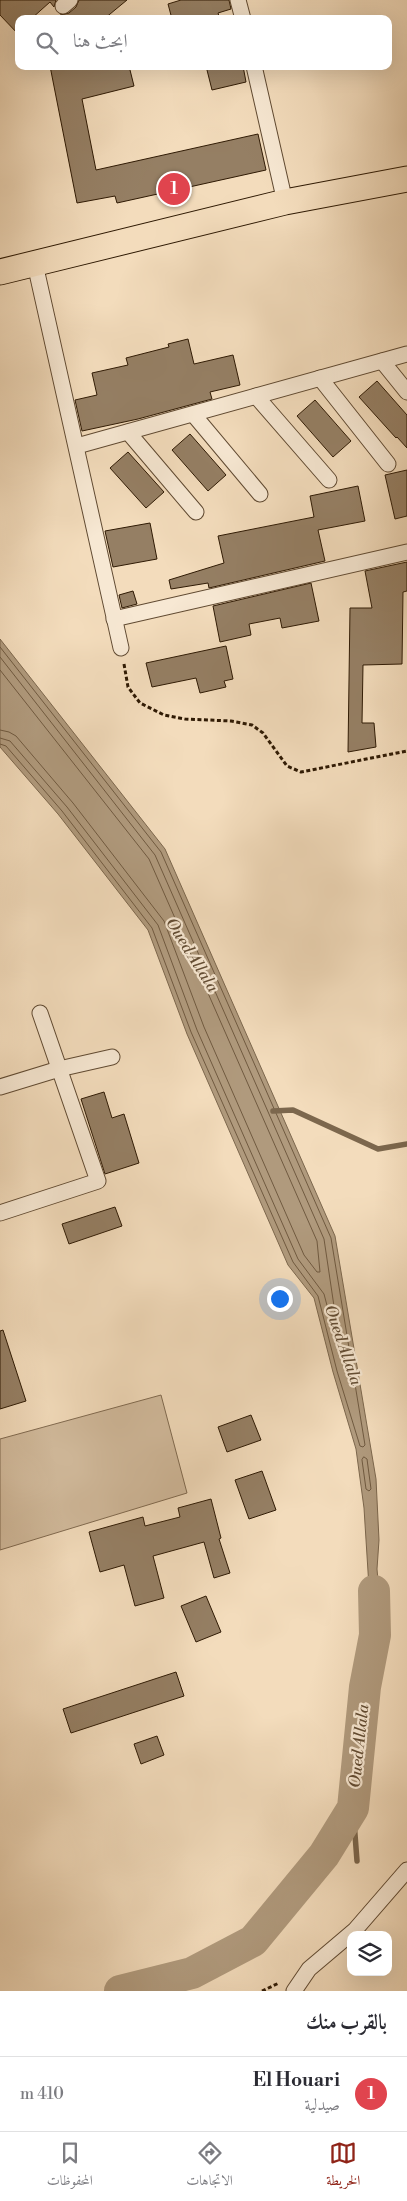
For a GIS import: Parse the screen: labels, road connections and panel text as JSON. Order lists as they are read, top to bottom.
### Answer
{
  "water": ["Oued Allala"],
  "page": {
    "search": "ابحث هنا",
    "pins": "1",
    "heading": "بالقرب منك",
    "list": [
      {
        "mark": "1",
        "name": "El Houari",
        "note": "صيدلية",
        "value": "410 m"
      }
    ],
    "nav": ["الخريطة", "الاتجاهات", "المحفوظات"]
  }
}
